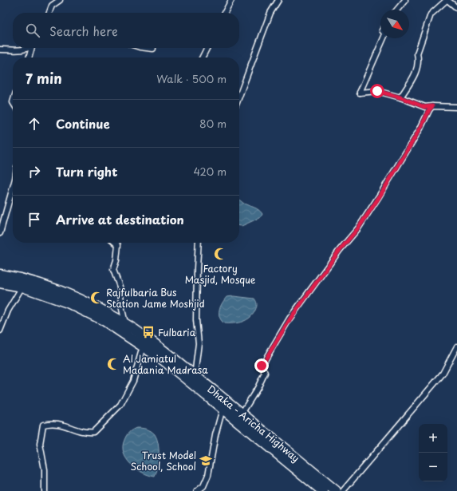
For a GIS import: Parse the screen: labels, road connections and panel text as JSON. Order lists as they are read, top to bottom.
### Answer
{
  "streets": {
    "highway": ["Dhaka - Aricha Highway"]
  },
  "places": {
    "mosque": ["Factory Masjid, Mosque", "Rajfulbaria Bus Station Jame Moshjid", "Al Jamiatul Madania Madrasa"],
    "bus stop": ["Fulbaria"],
    "school or university": ["Trust Model School, School"]
  },
  "north": "bottom right",
  "page": {
    "search": "Search here",
    "heading": ["7 min", "Walk · 500 m"],
    "list": [
      ["Continue", "80 m"],
      ["Turn right", "420 m"],
      "Arrive at destination"
    ],
    "map_buttons": ["+", "−"]
  }
}
